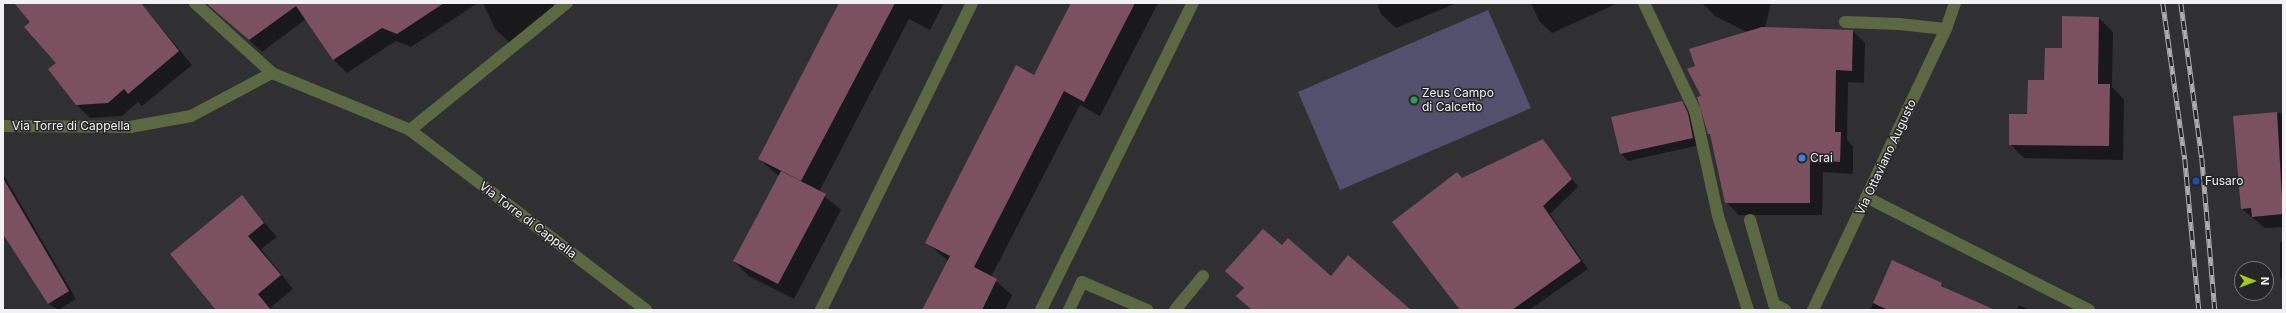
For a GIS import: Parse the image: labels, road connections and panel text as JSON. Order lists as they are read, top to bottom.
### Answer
{
  "streets": {
    "street": ["Via Torre di Cappella", "Via Ottaviano Augusto"]
  },
  "places": ["Zeus Campo di Calcetto", "Crai", "Fusaro"],
  "north": "right"
}
